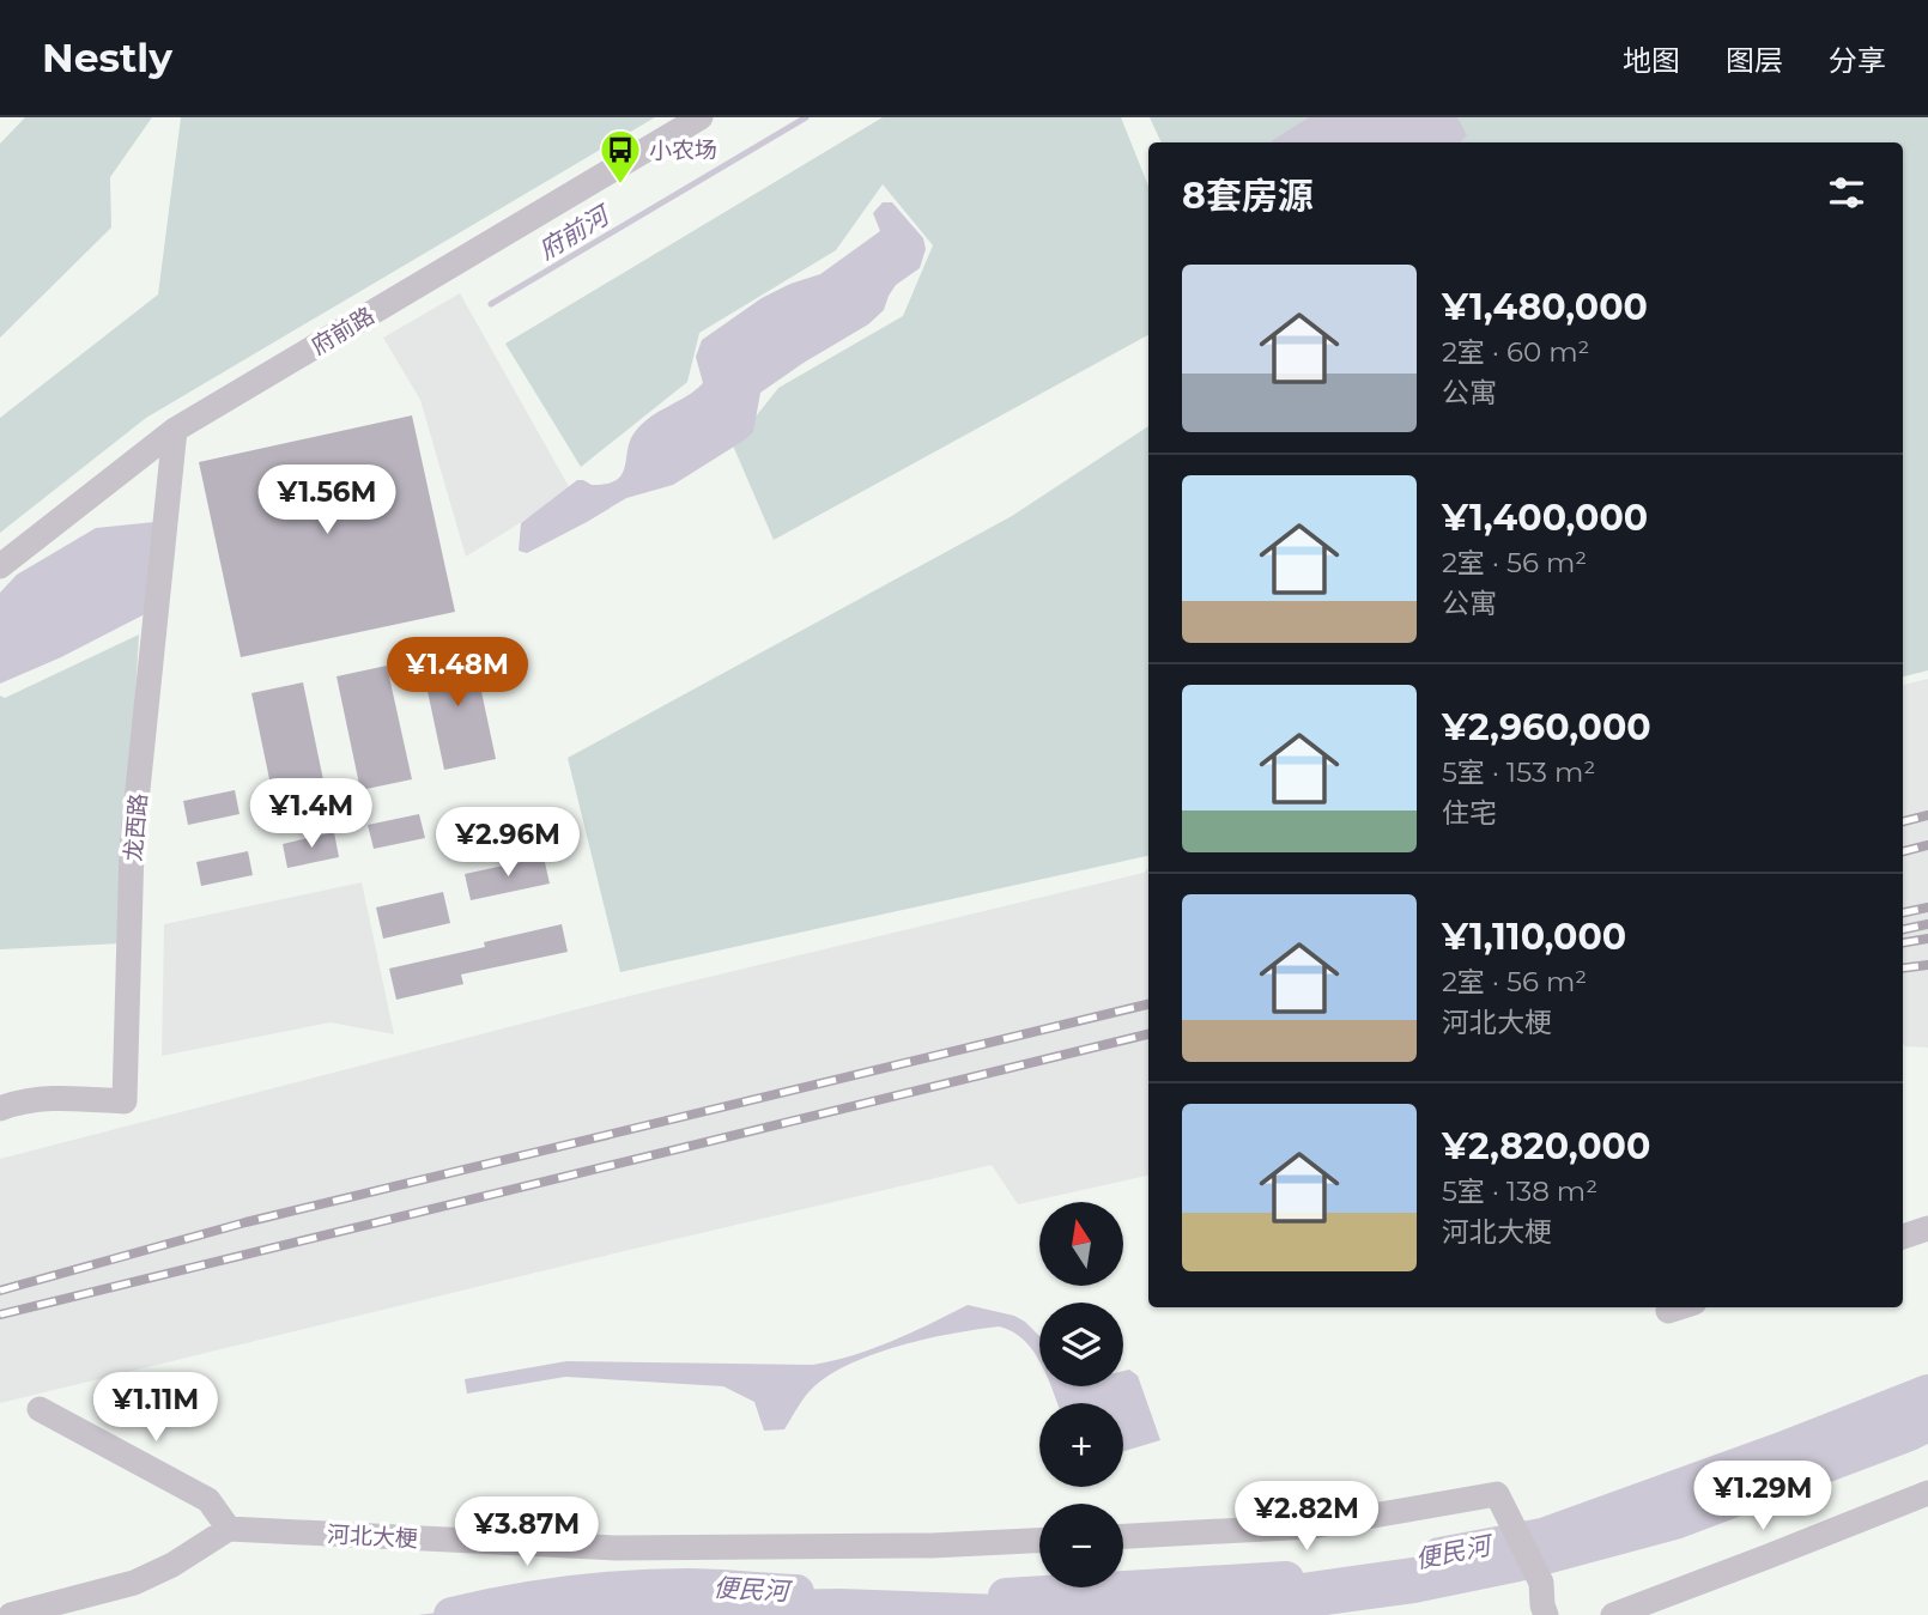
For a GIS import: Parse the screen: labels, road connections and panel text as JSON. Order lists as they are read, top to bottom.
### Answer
{
  "streets": {
    "street": ["府前路", "龙西路", "河北大梗"]
  },
  "crossings": [
    ["府前路", "龙西路"]
  ],
  "water": ["府前河", "便民河"],
  "places": {
    "bus stop": ["小农场"]
  },
  "north": "top",
  "page": {
    "header": "Nestly",
    "nav": ["地图", "图层", "分享"],
    "heading": "8套房源",
    "list": [
      {
        "name": "¥1,480,000",
        "note": "2室 · 60 m² · 公寓"
      },
      {
        "name": "¥1,400,000",
        "note": "2室 · 56 m² · 公寓"
      },
      {
        "name": "¥2,960,000",
        "note": "5室 · 153 m² · 住宅"
      },
      {
        "name": "¥1,110,000",
        "note": "2室 · 56 m² · 河北大梗"
      },
      {
        "name": "¥2,820,000",
        "note": "5室 · 138 m² · 河北大梗"
      }
    ],
    "price": [
      "¥1.56M",
      "¥1.48M",
      "¥1.4M",
      "¥2.96M",
      "¥1.11M",
      "¥1.29M",
      "¥2.82M",
      "¥3.87M"
    ],
    "map_buttons": ["+", "−"]
  }
}
